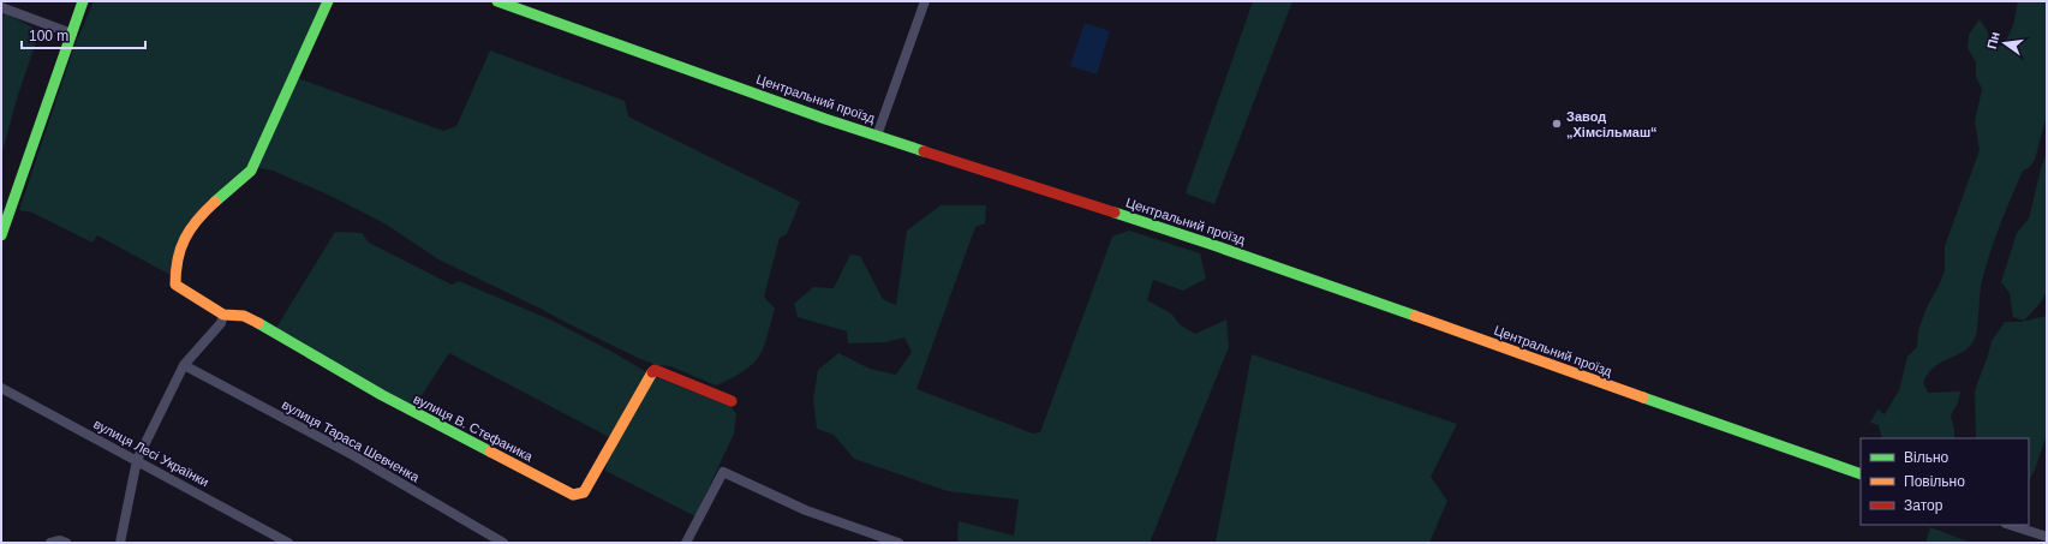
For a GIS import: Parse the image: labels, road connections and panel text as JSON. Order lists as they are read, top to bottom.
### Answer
{
  "streets": {
    "street": [
      "Центральний проїзд",
      "вулиця В. Стефаника",
      "вулиця Тараса Шевченка",
      "вулиця Лесі Українки"
    ]
  },
  "places": ["Завод „Хімсільмаш“"],
  "legend": ["Вільно", "Повільно", "Затор"],
  "scale_bar": "100 m",
  "north": "left"
}
